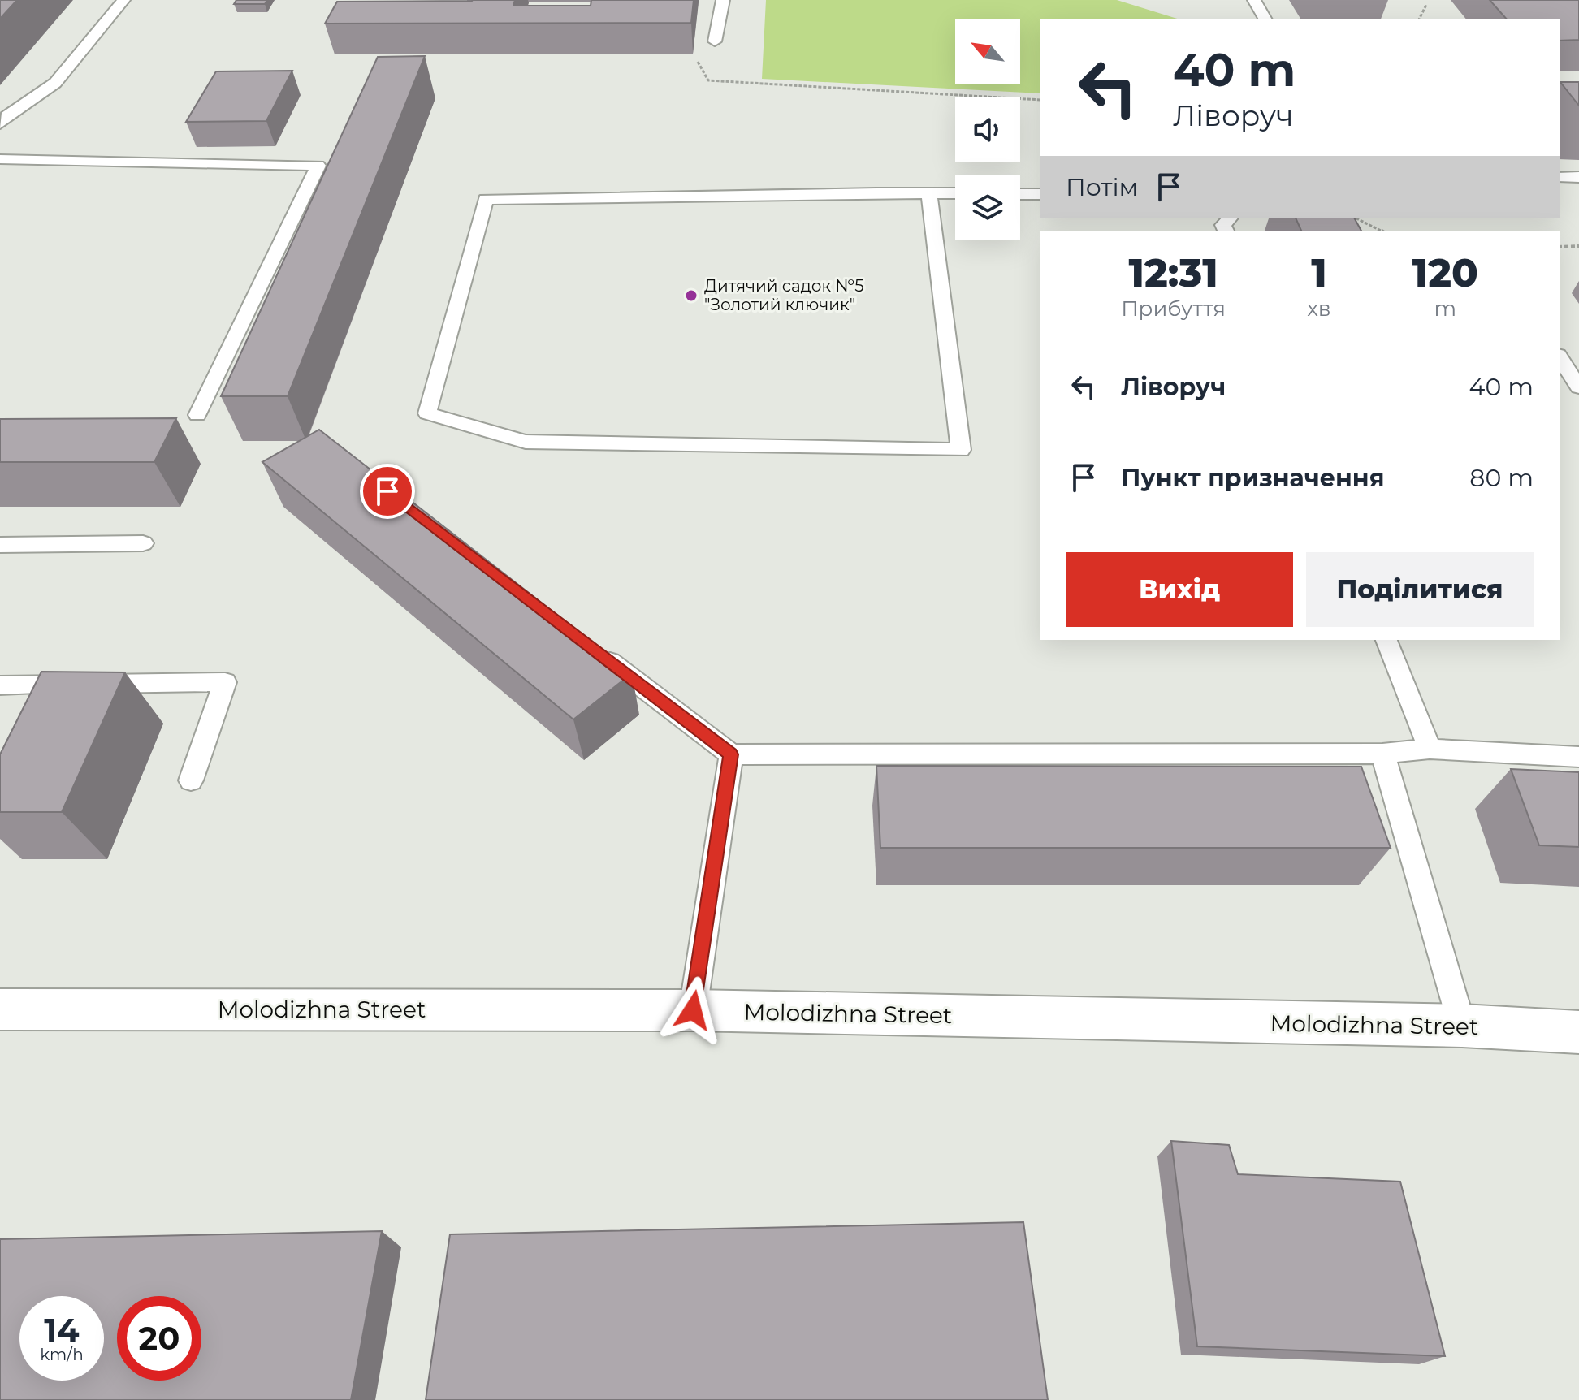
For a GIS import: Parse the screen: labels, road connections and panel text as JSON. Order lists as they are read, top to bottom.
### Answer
{
  "streets": {
    "street": ["Molodizhna Street"]
  },
  "places": ["Дитячий садок №5 \"Золотий ключик\""],
  "north": "top left",
  "page": {
    "turn": ["40 m", "Ліворуч"],
    "then": "Потім",
    "eta": [
      "12:31",
      "Прибуття",
      "1",
      "хв",
      "120",
      "m"
    ],
    "list": [
      {
        "name": "Ліворуч",
        "value": "40 m"
      },
      {
        "name": "Пункт призначення",
        "value": "80 m"
      }
    ],
    "buttons": ["Вихід", "Поділитися"],
    "speed": "14 km/h",
    "limit": "20"
  }
}
